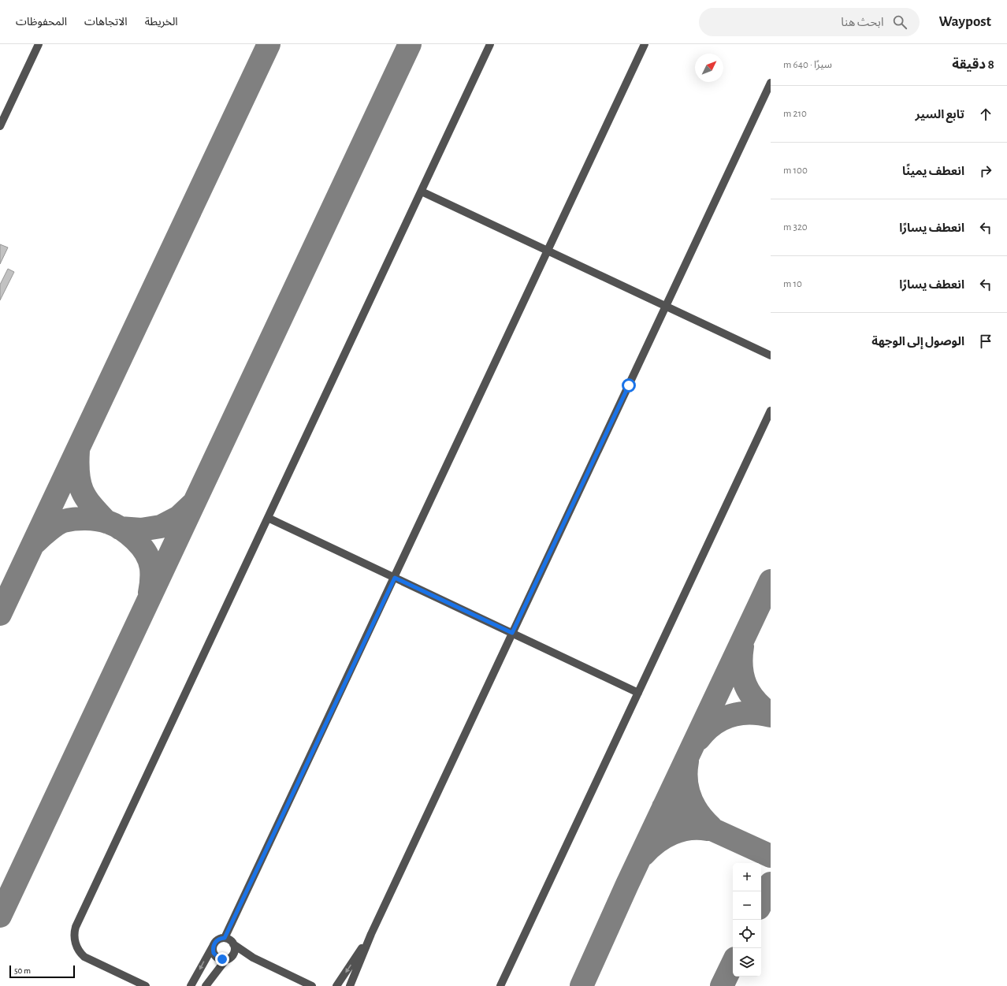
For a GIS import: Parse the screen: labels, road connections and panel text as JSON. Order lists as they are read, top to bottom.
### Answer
{
  "scale_bar": "50 m",
  "north": "top right",
  "page": {
    "header": "Waypost",
    "search": "ابحث هنا",
    "nav": ["الخريطة", "الاتجاهات", "المحفوظات"],
    "heading": ["8 دقيقة", "سيرًا · 640 m"],
    "list": [
      ["تابع السير", "210 m"],
      ["انعطف يمينًا", "100 m"],
      ["انعطف يسارًا", "320 m"],
      ["انعطف يسارًا", "10 m"],
      "الوصول إلى الوجهة"
    ],
    "map_buttons": ["+", "−"],
    "scale": "50 m"
  }
}
